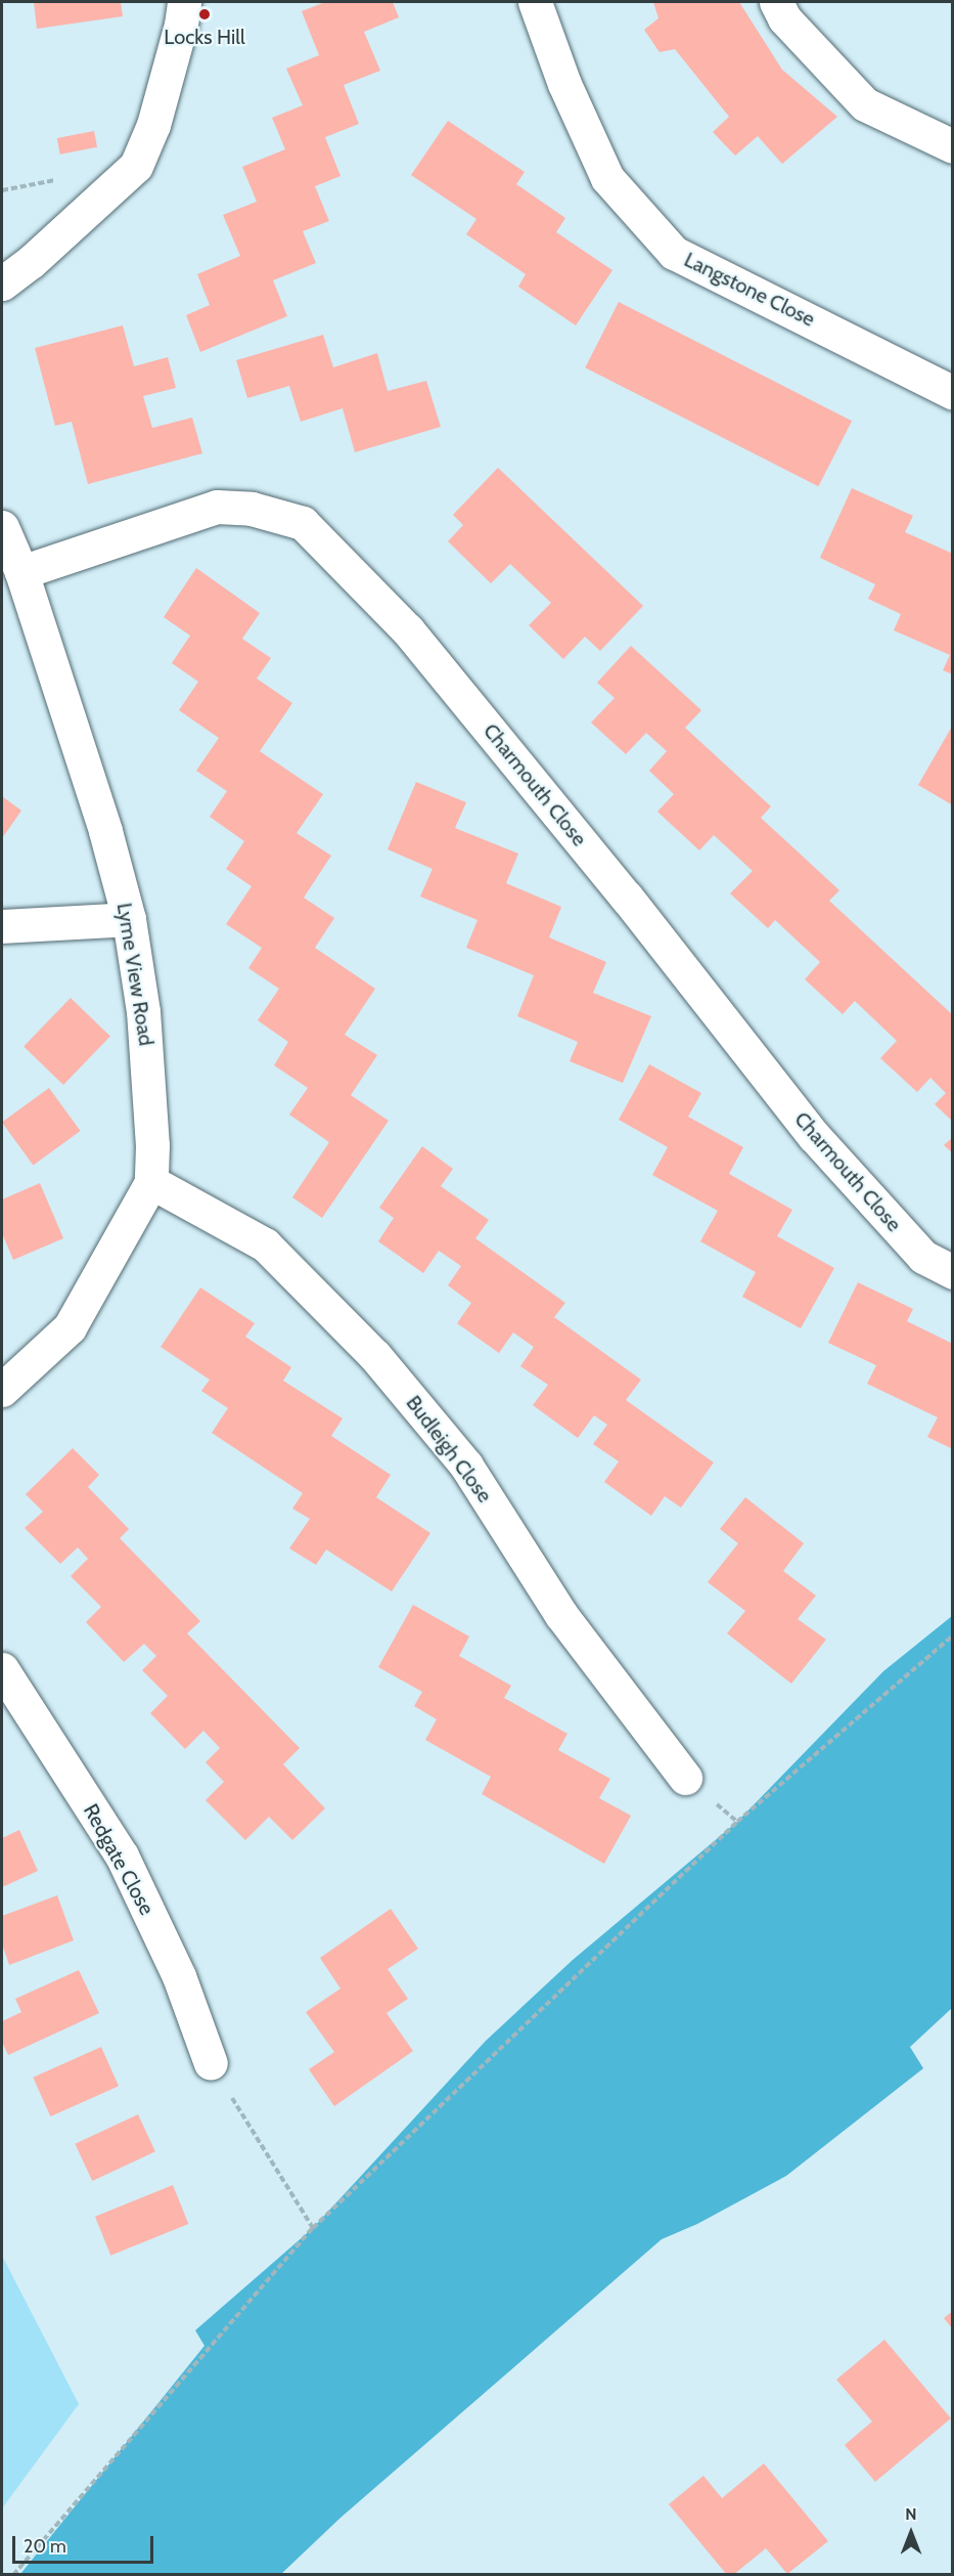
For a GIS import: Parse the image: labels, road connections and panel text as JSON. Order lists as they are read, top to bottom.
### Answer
{
  "streets": {
    "street": [
      "Langstone Close",
      "Charmouth Close",
      "Lyme View Road",
      "Budleigh Close",
      "Redgate Close"
    ]
  },
  "crossings": [
    ["Charmouth Close", "Lyme View Road"],
    ["Lyme View Road", "Budleigh Close"]
  ],
  "places": ["Locks Hill"],
  "scale_bar": "20 m",
  "north": "top"
}
